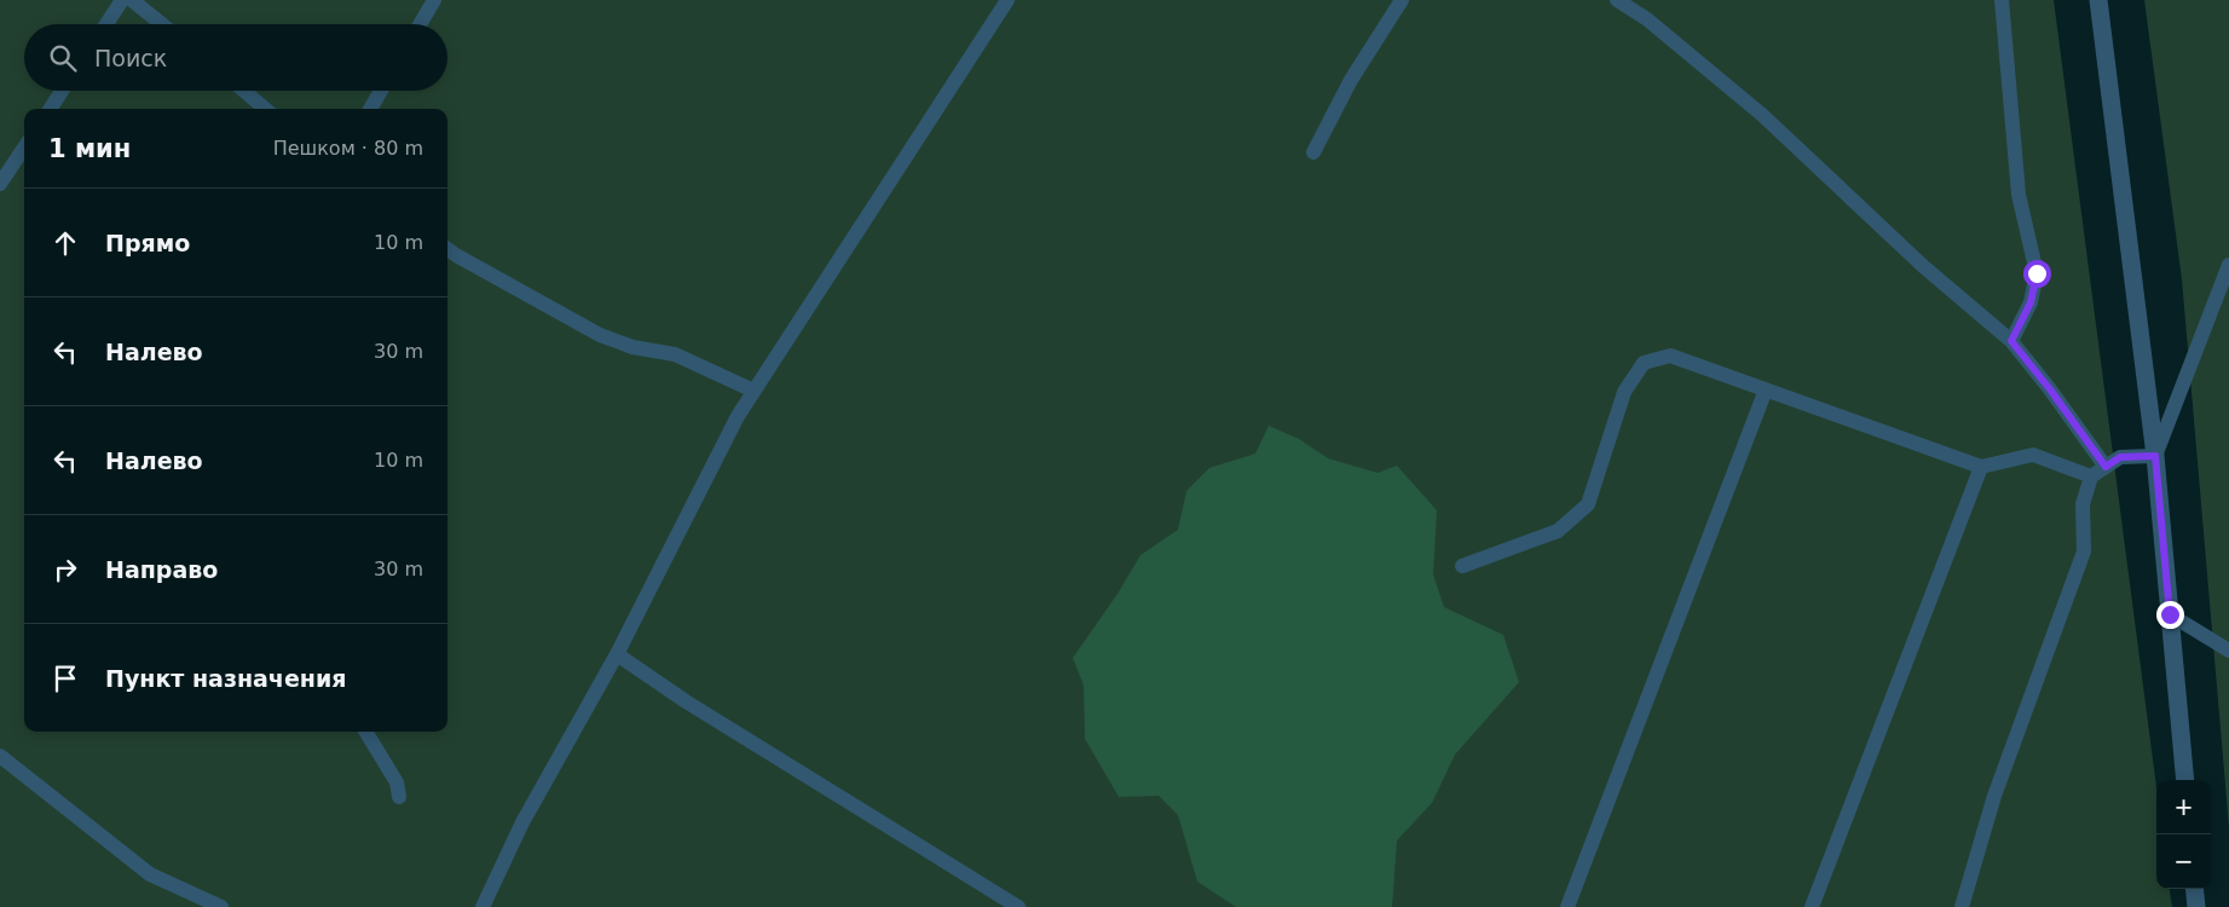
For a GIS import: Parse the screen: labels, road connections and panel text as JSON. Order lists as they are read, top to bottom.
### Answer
{
  "page": {
    "search": "Поиск",
    "heading": ["1 мин", "Пешком · 80 m"],
    "list": [
      ["Прямо", "10 m"],
      ["Налево", "30 m"],
      ["Налево", "10 m"],
      ["Направо", "30 m"],
      "Пункт назначения"
    ],
    "map_buttons": ["+", "−"]
  }
}
